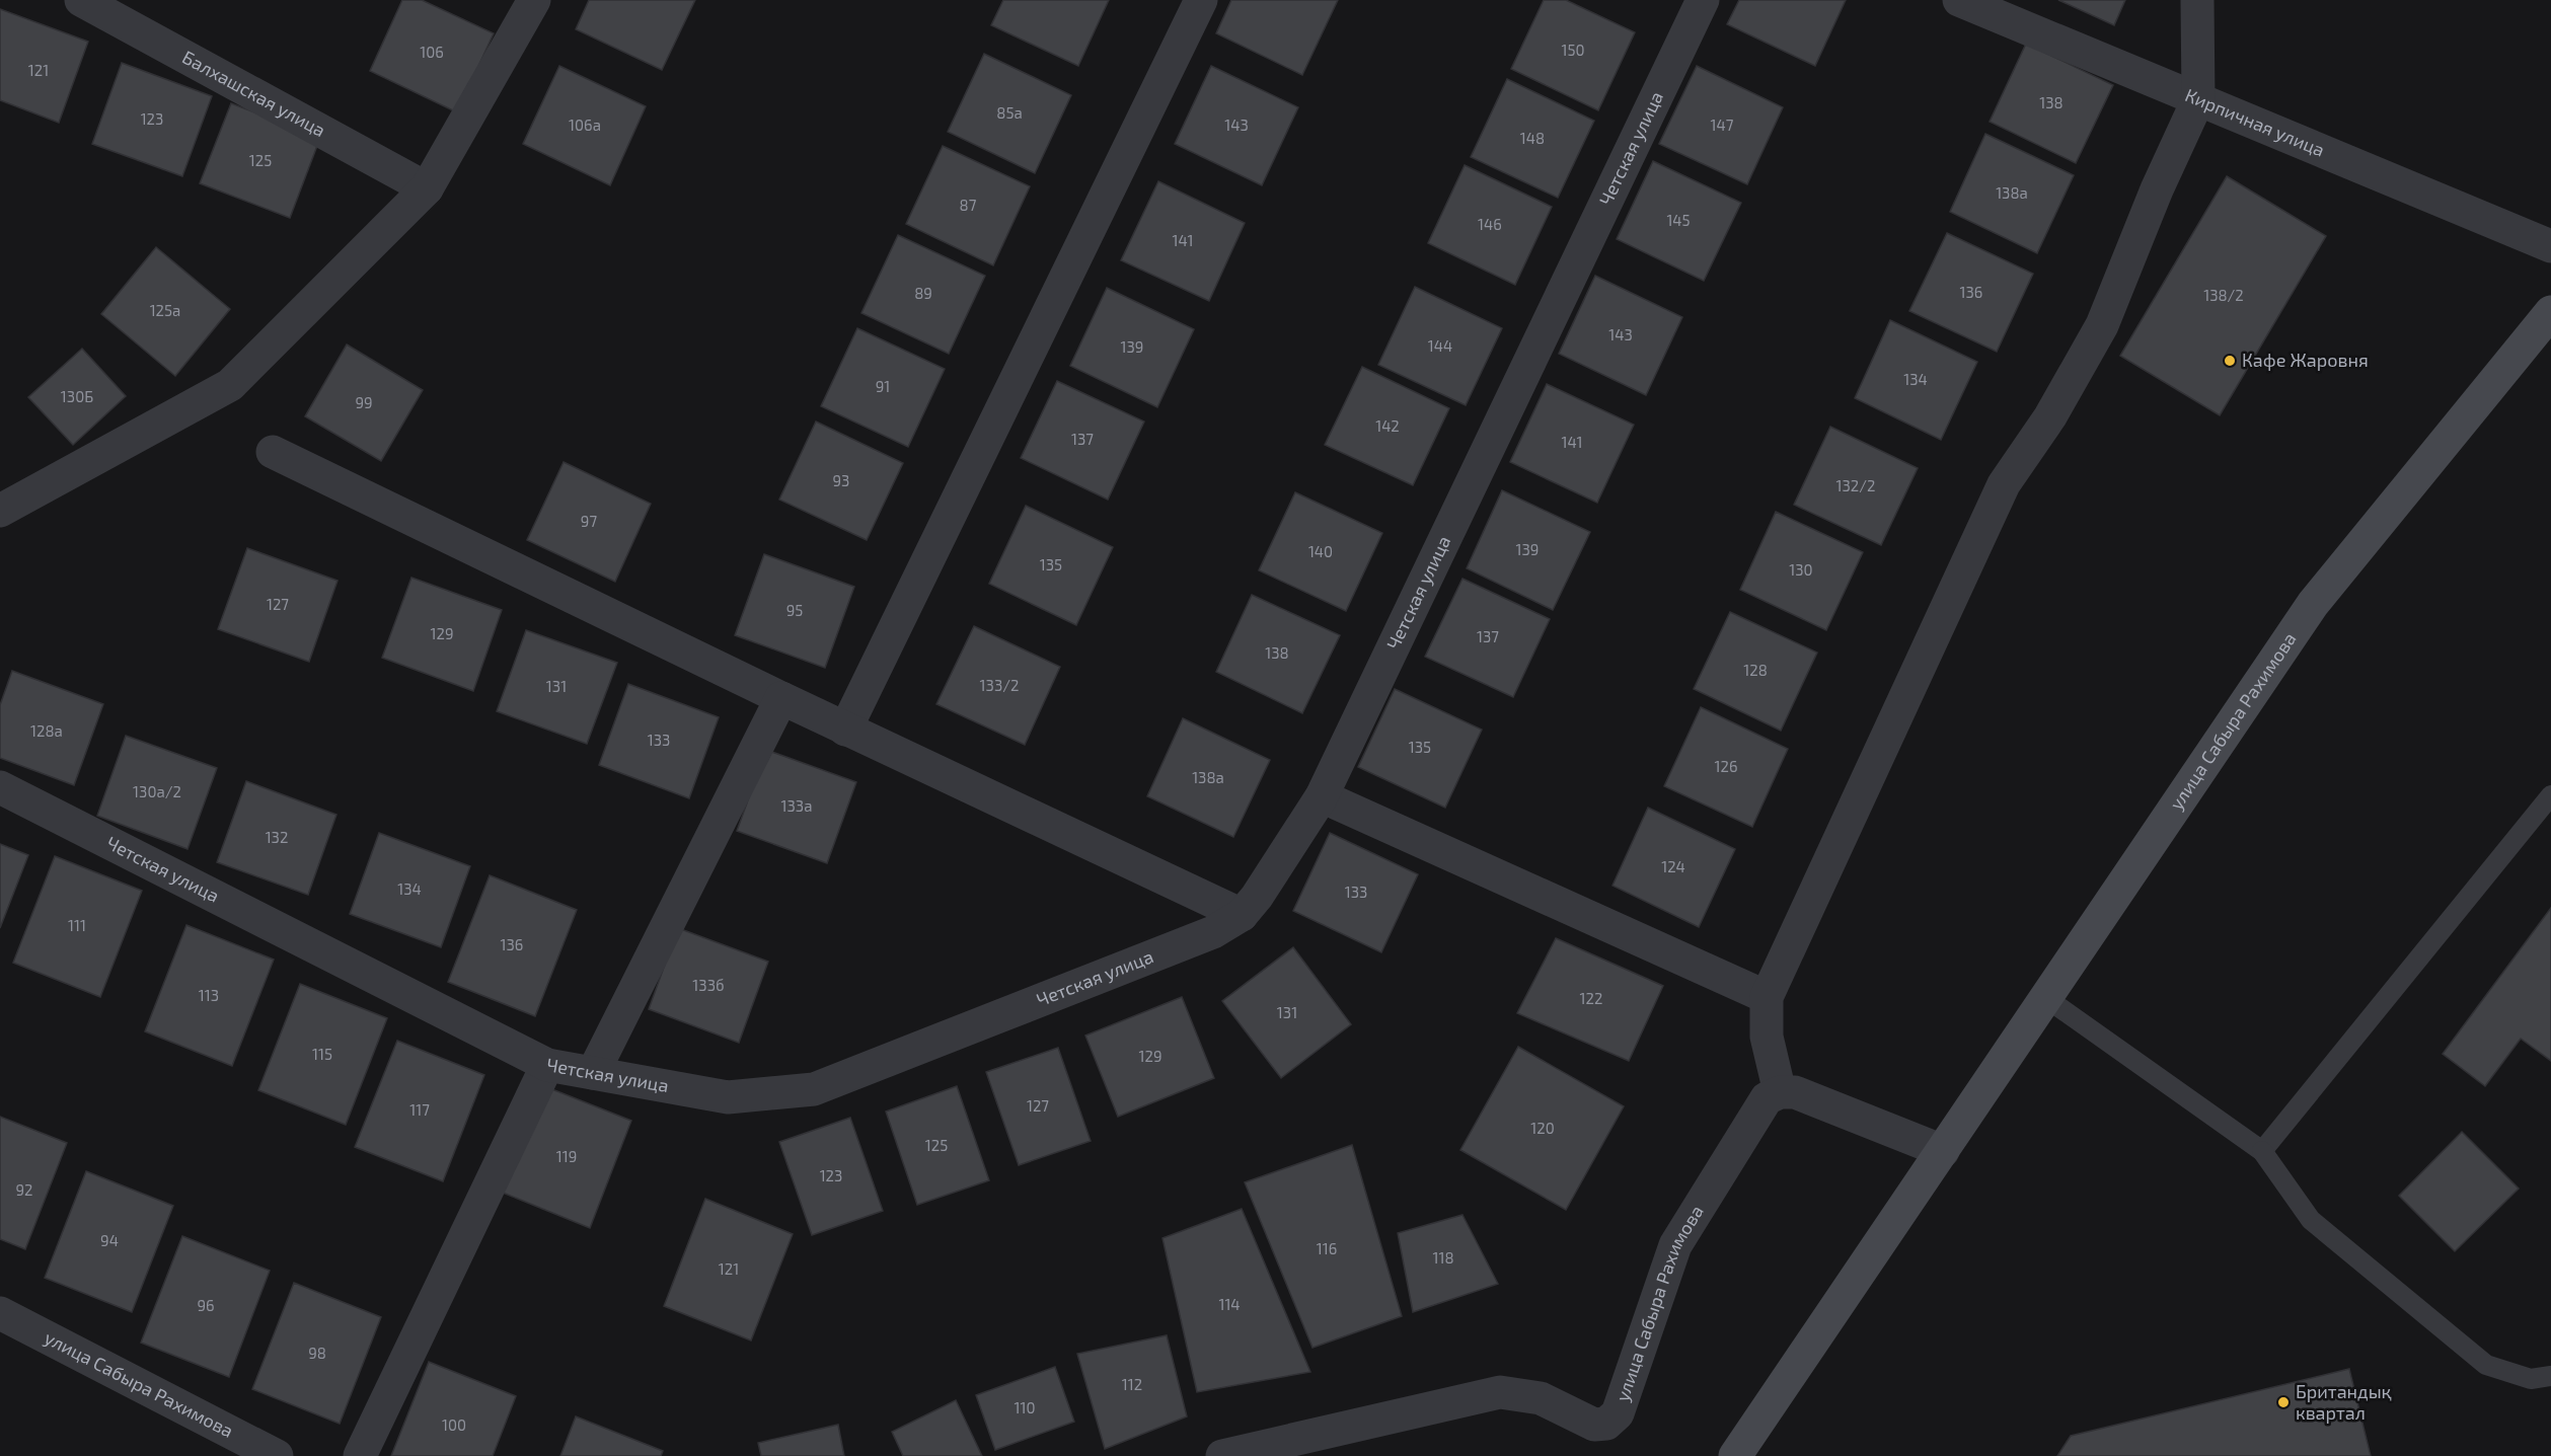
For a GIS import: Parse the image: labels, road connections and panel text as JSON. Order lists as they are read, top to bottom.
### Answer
{
  "streets": {
    "main road": ["улица Сабыра Рахимова"],
    "street": ["Балхашская улица", "Кирпичная улица", "Четская улица"]
  },
  "places": ["Кафе Жаровня", "Британдық квартал"],
  "house_numbers": [
    "150",
    "106",
    "121",
    "138",
    "85а",
    "123",
    "106а",
    "143",
    "147",
    "148",
    "125",
    "138а",
    "87",
    "145",
    "146",
    "141",
    "136",
    "89",
    "138/2",
    "125а",
    "143",
    "144",
    "139",
    "134",
    "91",
    "130Б",
    "99",
    "142",
    "137",
    "141",
    "93",
    "132/2",
    "97",
    "139",
    "140",
    "135",
    "130",
    "127",
    "95",
    "129",
    "137",
    "138",
    "128",
    "133/2",
    "131",
    "128а",
    "133",
    "135",
    "126",
    "138а",
    "130а/2",
    "133а",
    "132",
    "124",
    "134",
    "133",
    "111",
    "136",
    "133б",
    "113",
    "122",
    "131",
    "115",
    "129",
    "127",
    "117",
    "120",
    "125",
    "119",
    "123",
    "92",
    "94",
    "116",
    "118",
    "121",
    "114",
    "96",
    "98",
    "112",
    "110",
    "100"
  ]
}
